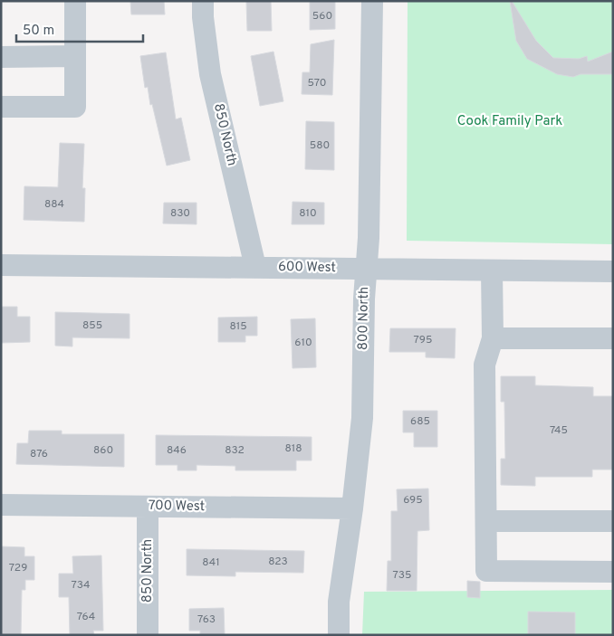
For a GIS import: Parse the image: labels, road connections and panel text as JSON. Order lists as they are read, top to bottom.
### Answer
{
  "streets": {
    "street": [
      "850 North",
      "600 West",
      "800 North",
      "700 West"
    ]
  },
  "crossings": [
    ["850 North", "600 West"],
    ["850 North", "700 West"],
    ["600 West", "800 North"],
    ["800 North", "700 West"]
  ],
  "parks": ["Cook Family Park"],
  "house_numbers": [
    "560",
    "570",
    "580",
    "884",
    "830",
    "810",
    "855",
    "815",
    "795",
    "610",
    "685",
    "745",
    "818",
    "860",
    "846",
    "832",
    "876",
    "695",
    "823",
    "841",
    "729",
    "735",
    "734",
    "764",
    "763"
  ],
  "scale_bar": "50 m"
}
